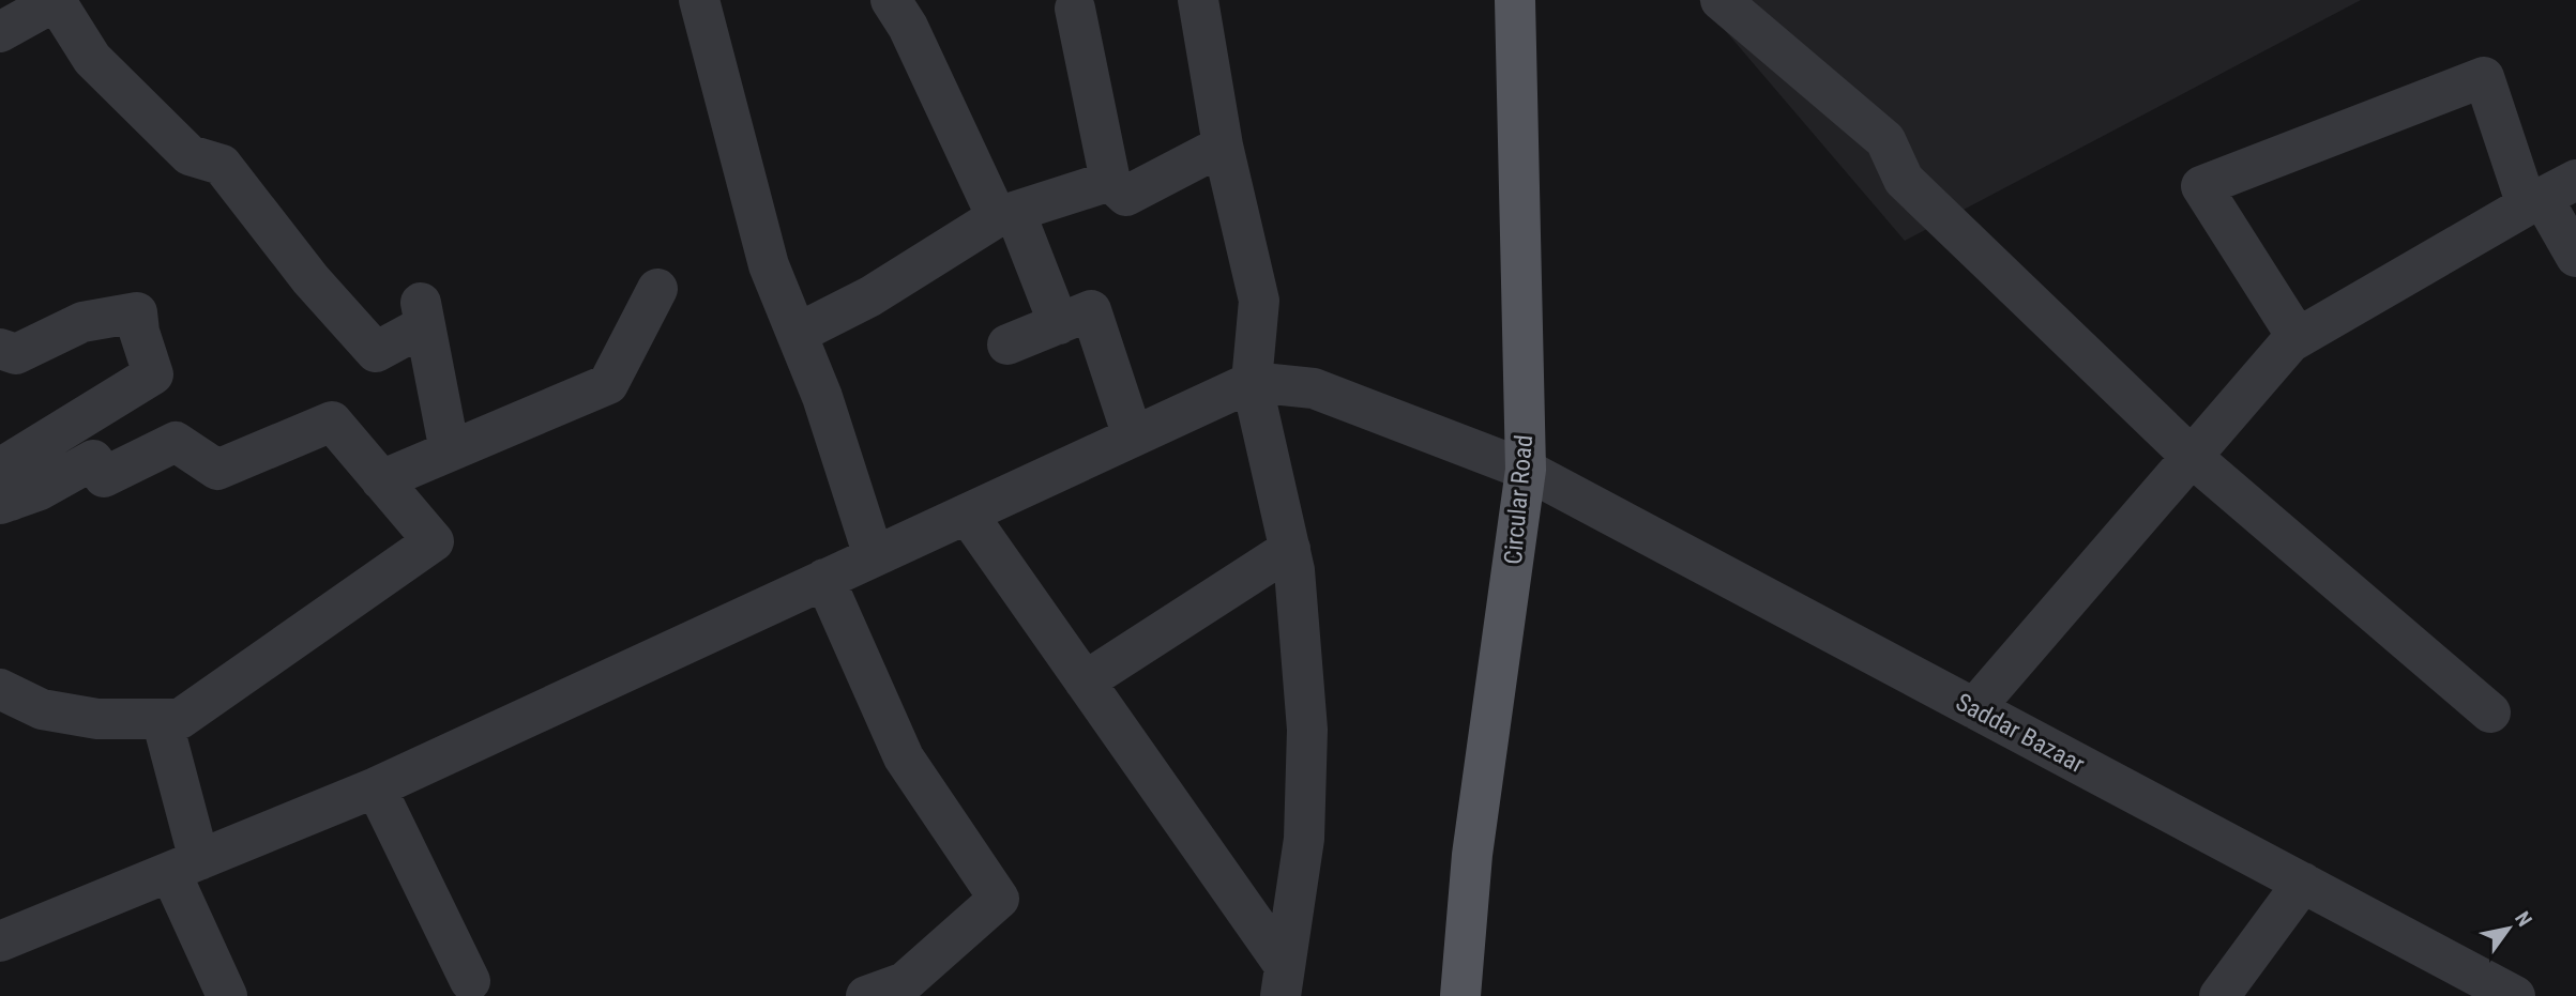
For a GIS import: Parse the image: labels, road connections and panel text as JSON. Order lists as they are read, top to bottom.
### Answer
{
  "streets": {
    "main road": ["Circular Road"],
    "street": ["Saddar Bazaar"]
  },
  "crossings": [
    ["Circular Road", "Saddar Bazaar"]
  ],
  "north": "top right"
}
